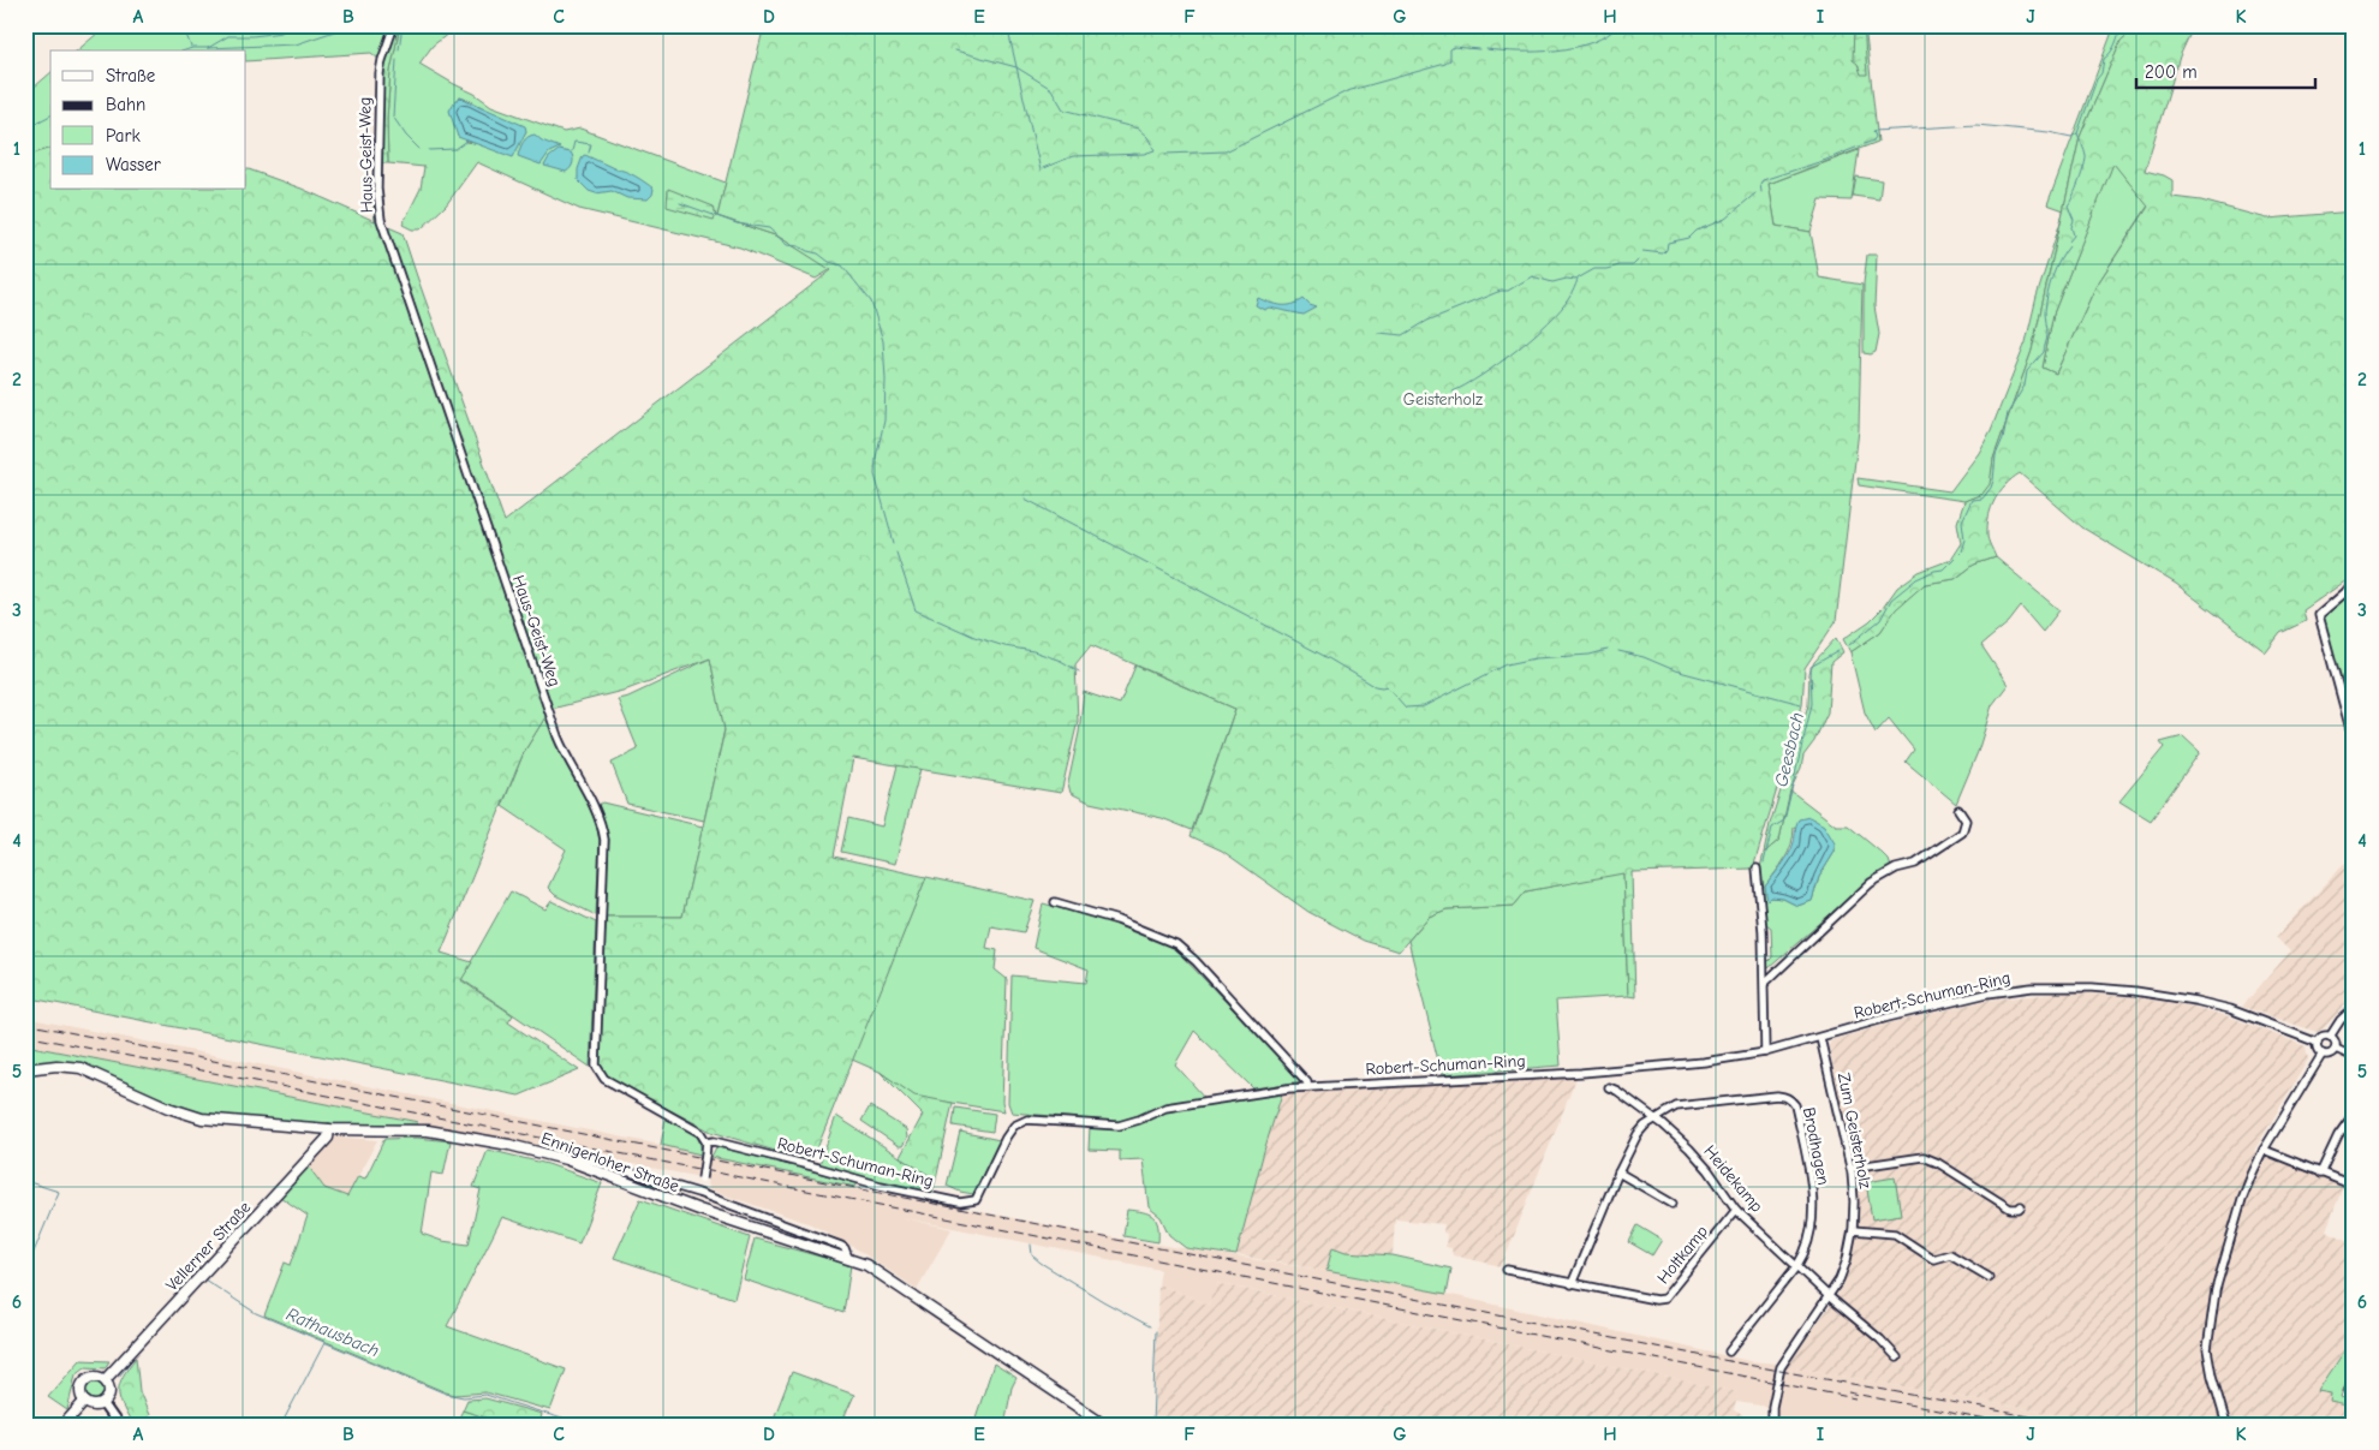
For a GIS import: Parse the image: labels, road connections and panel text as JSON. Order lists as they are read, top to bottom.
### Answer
{
  "streets": {
    "main road": ["Ennigerloher Straße", "Vellerner Straße"],
    "street": [
      "Haus-Geist-Weg",
      "Robert-Schuman-Ring",
      "Zum Geisterholz",
      "Brodhagen",
      "Heidekamp",
      "Holtkamp"
    ]
  },
  "crossings": [
    ["Haus-Geist-Weg", "Robert-Schuman-Ring"],
    ["Robert-Schuman-Ring", "Zum Geisterholz"],
    ["Zum Geisterholz", "Heidekamp"],
    ["Brodhagen", "Heidekamp"],
    ["Ennigerloher Straße", "Vellerner Straße"],
    ["Heidekamp", "Holtkamp"]
  ],
  "water": ["Geesbach", "Rathausbach"],
  "parks": ["Geisterholz"],
  "legend": [
    "Straße",
    "Bahn",
    "Park",
    "Wasser"
  ],
  "scale_bar": "200 m",
  "grid": {
    "columns": [
      "A",
      "B",
      "C",
      "D",
      "E",
      "F",
      "G",
      "H",
      "I",
      "J",
      "K"
    ],
    "rows": [
      "1",
      "2",
      "3",
      "4",
      "5",
      "6"
    ]
  }
}
